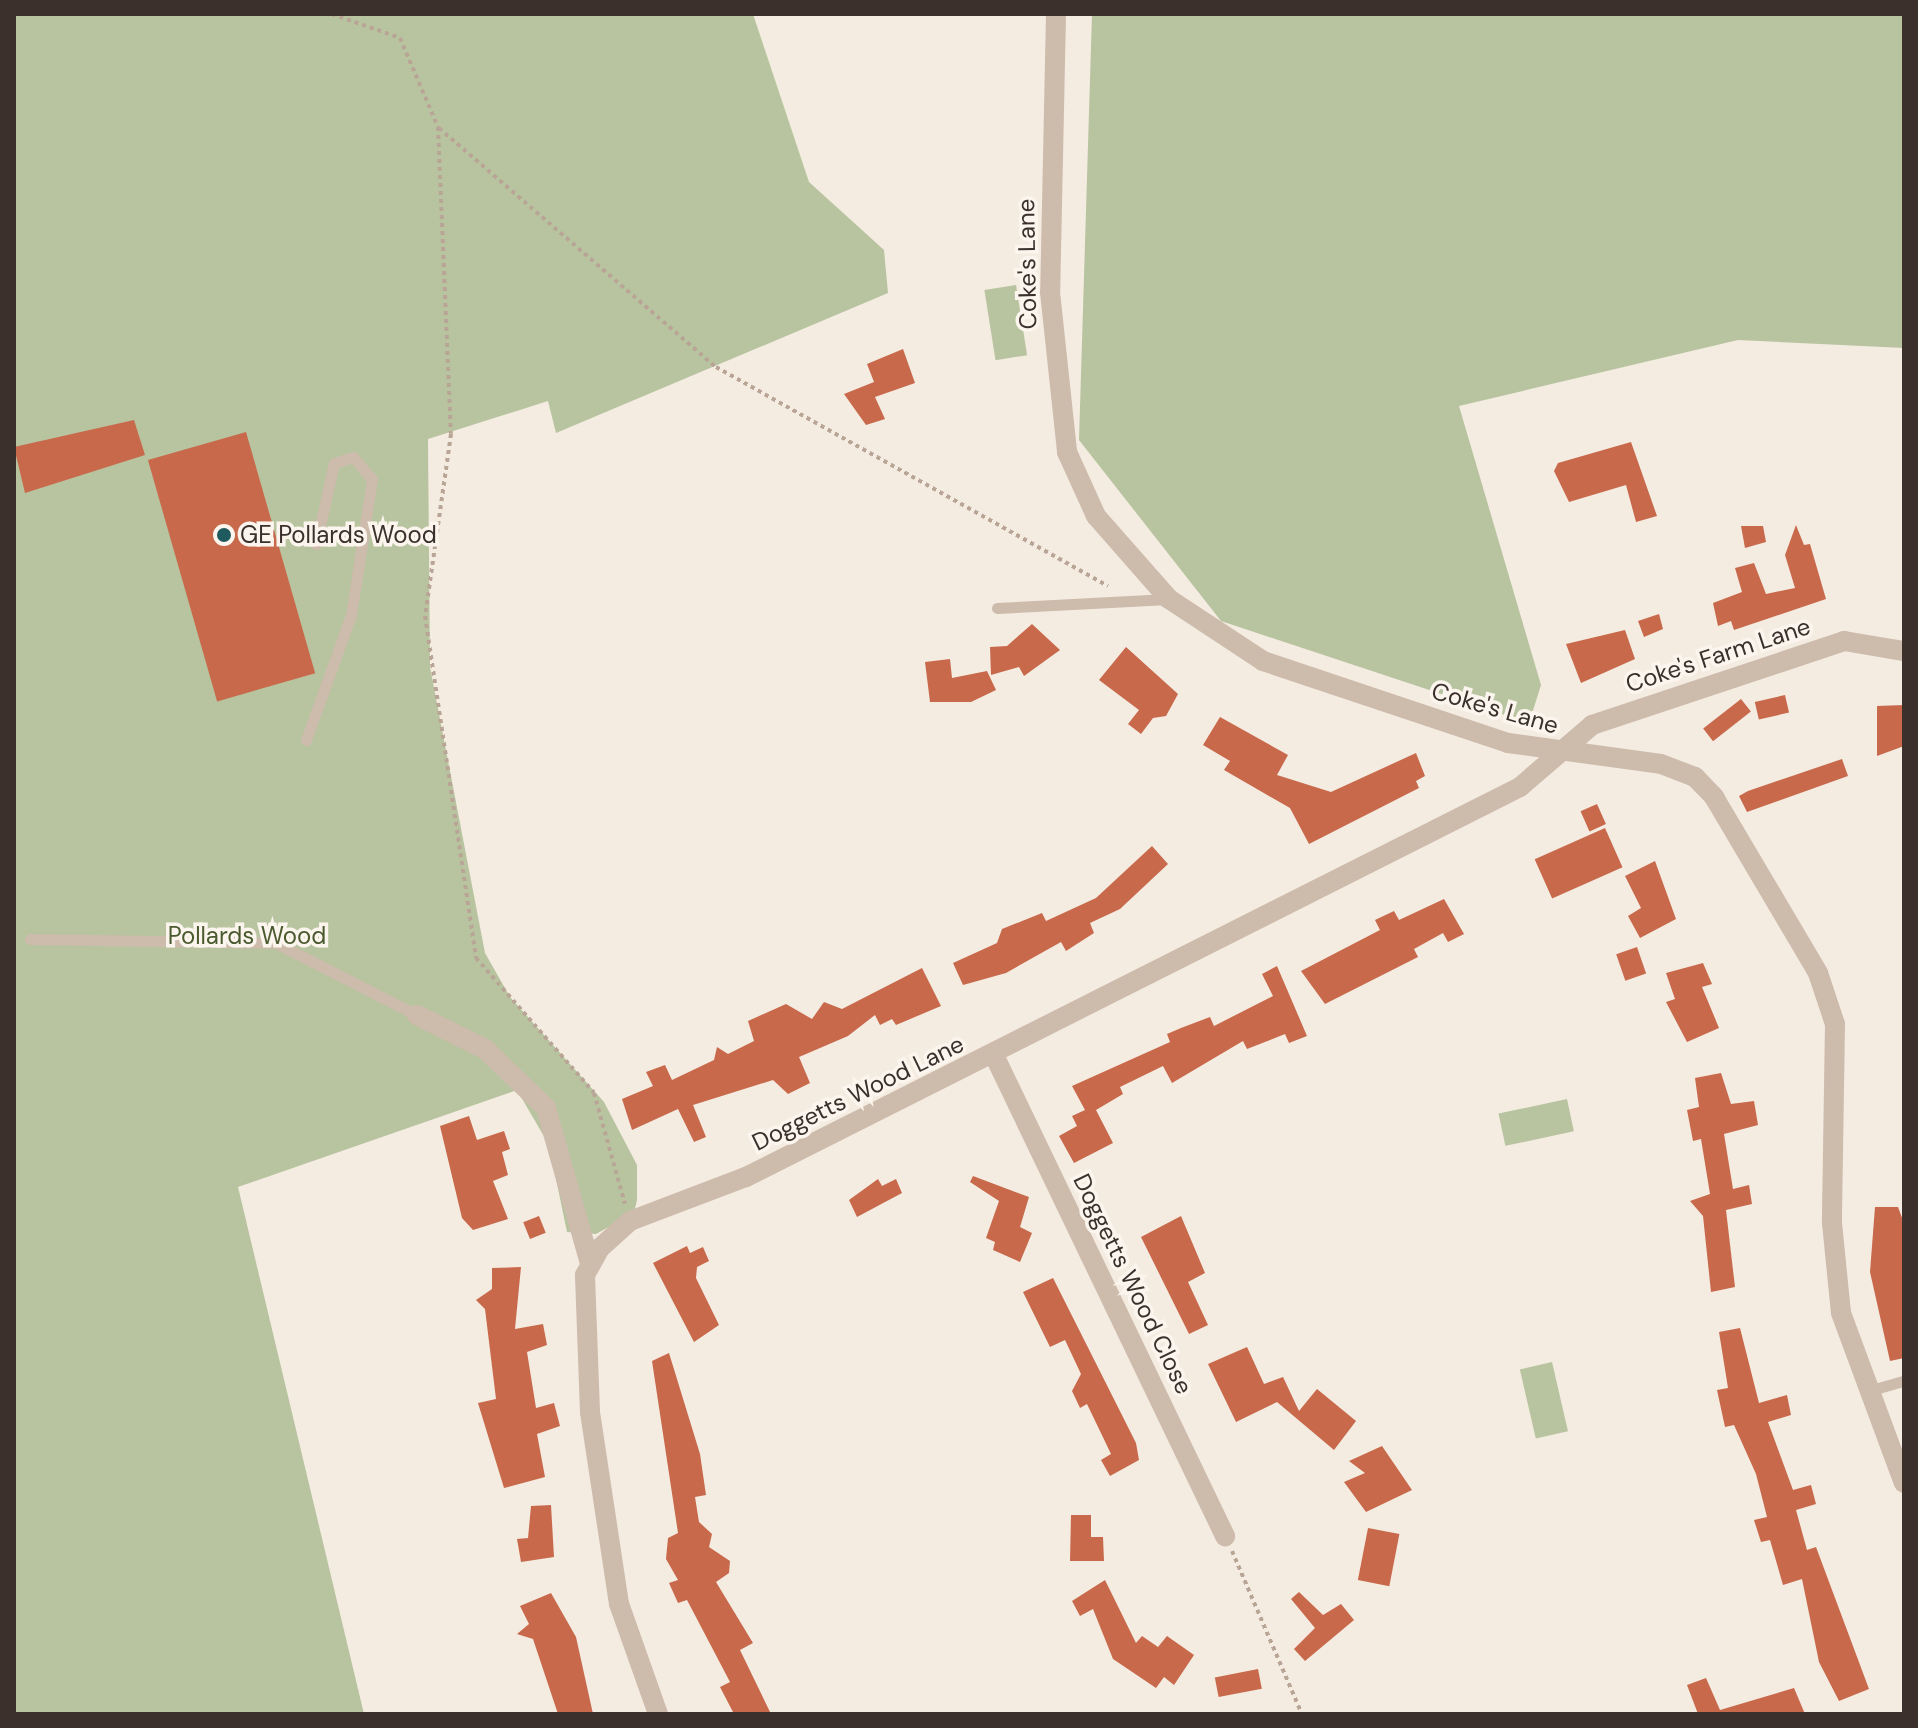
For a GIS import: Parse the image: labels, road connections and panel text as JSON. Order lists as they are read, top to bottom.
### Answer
{
  "streets": {
    "street": [
      "Coke's Lane",
      "Coke's Farm Lane",
      "Doggetts Wood Lane",
      "Doggetts Wood Close"
    ]
  },
  "crossings": [
    ["Coke's Lane", "Coke's Farm Lane"],
    ["Coke's Lane", "Doggetts Wood Lane"],
    ["Coke's Farm Lane", "Doggetts Wood Lane"],
    ["Doggetts Wood Lane", "Doggetts Wood Close"]
  ],
  "parks": ["Pollards Wood"],
  "places": ["GE Pollards Wood"]
}
